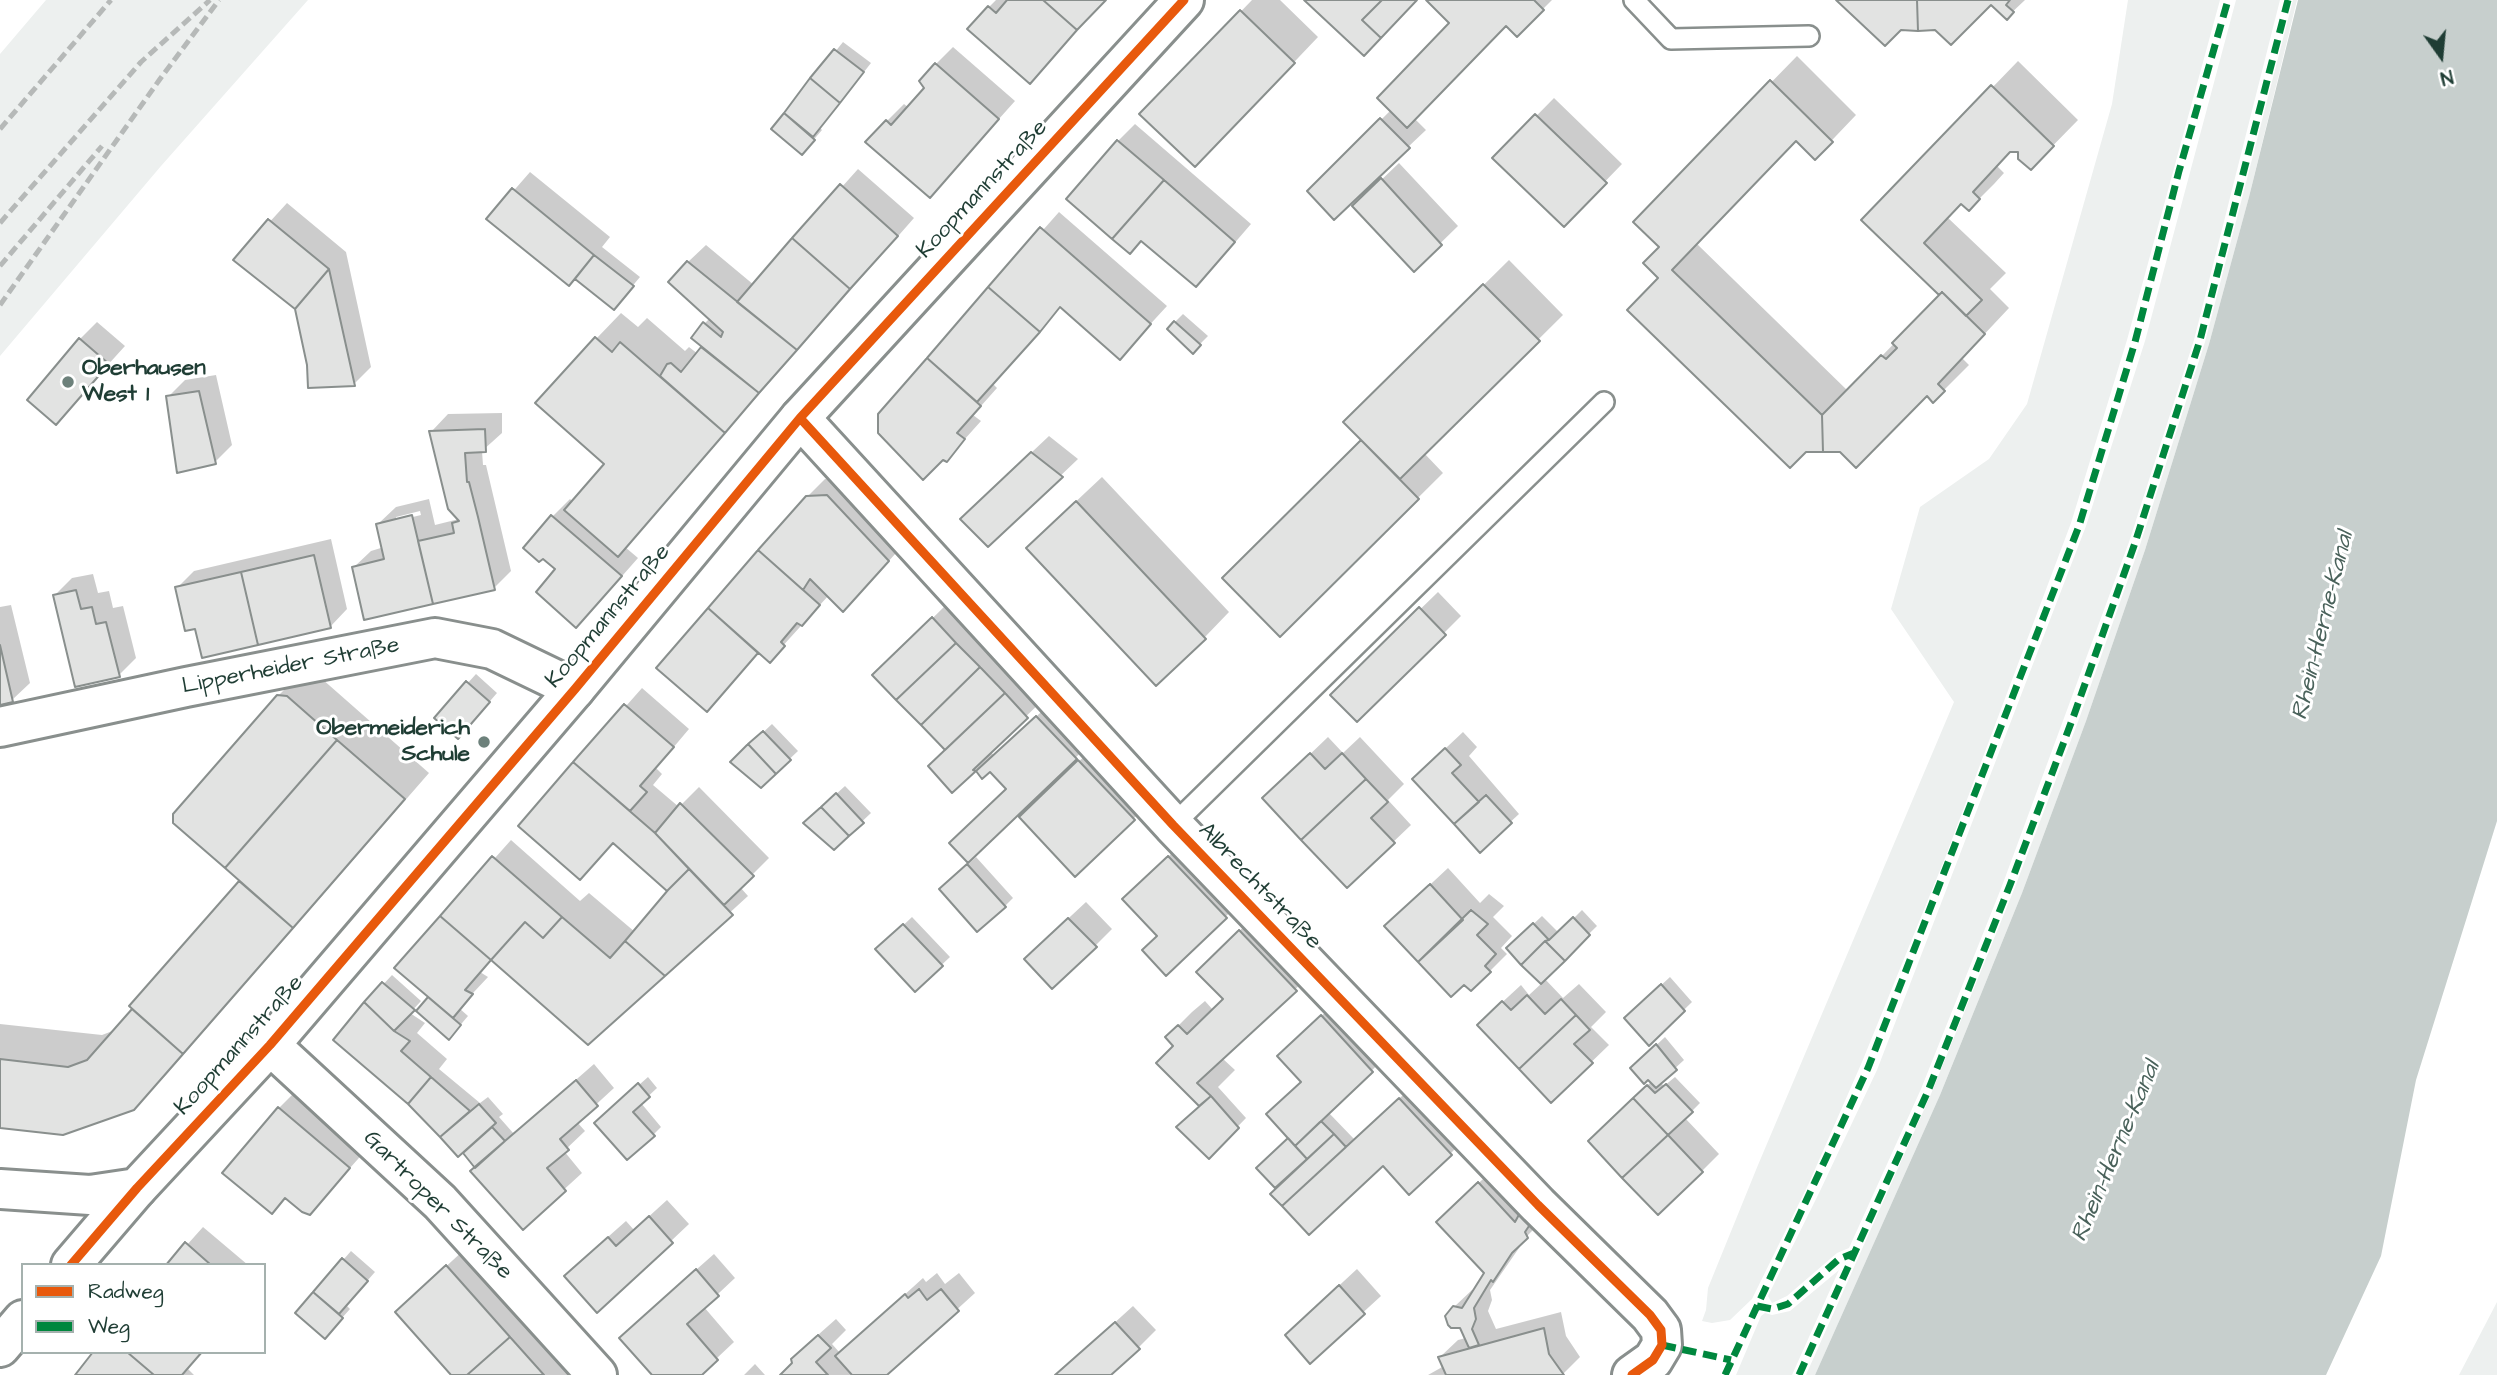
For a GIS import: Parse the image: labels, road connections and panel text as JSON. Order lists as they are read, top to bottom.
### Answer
{
  "streets": {
    "street": [
      "Koopmannstraße",
      "Lipperheider Straße",
      "Albrechtstraße",
      "Gartroper Straße"
    ]
  },
  "crossings": [
    ["Koopmannstraße", "Lipperheider Straße"],
    ["Koopmannstraße", "Albrechtstraße"],
    ["Koopmannstraße", "Gartroper Straße"]
  ],
  "water": ["Rhein-Herne-Kanal"],
  "places": ["Oberhausen West 1", "Obermeiderich Schule"],
  "legend": ["Radweg", "Weg"],
  "north": "bottom"
}
